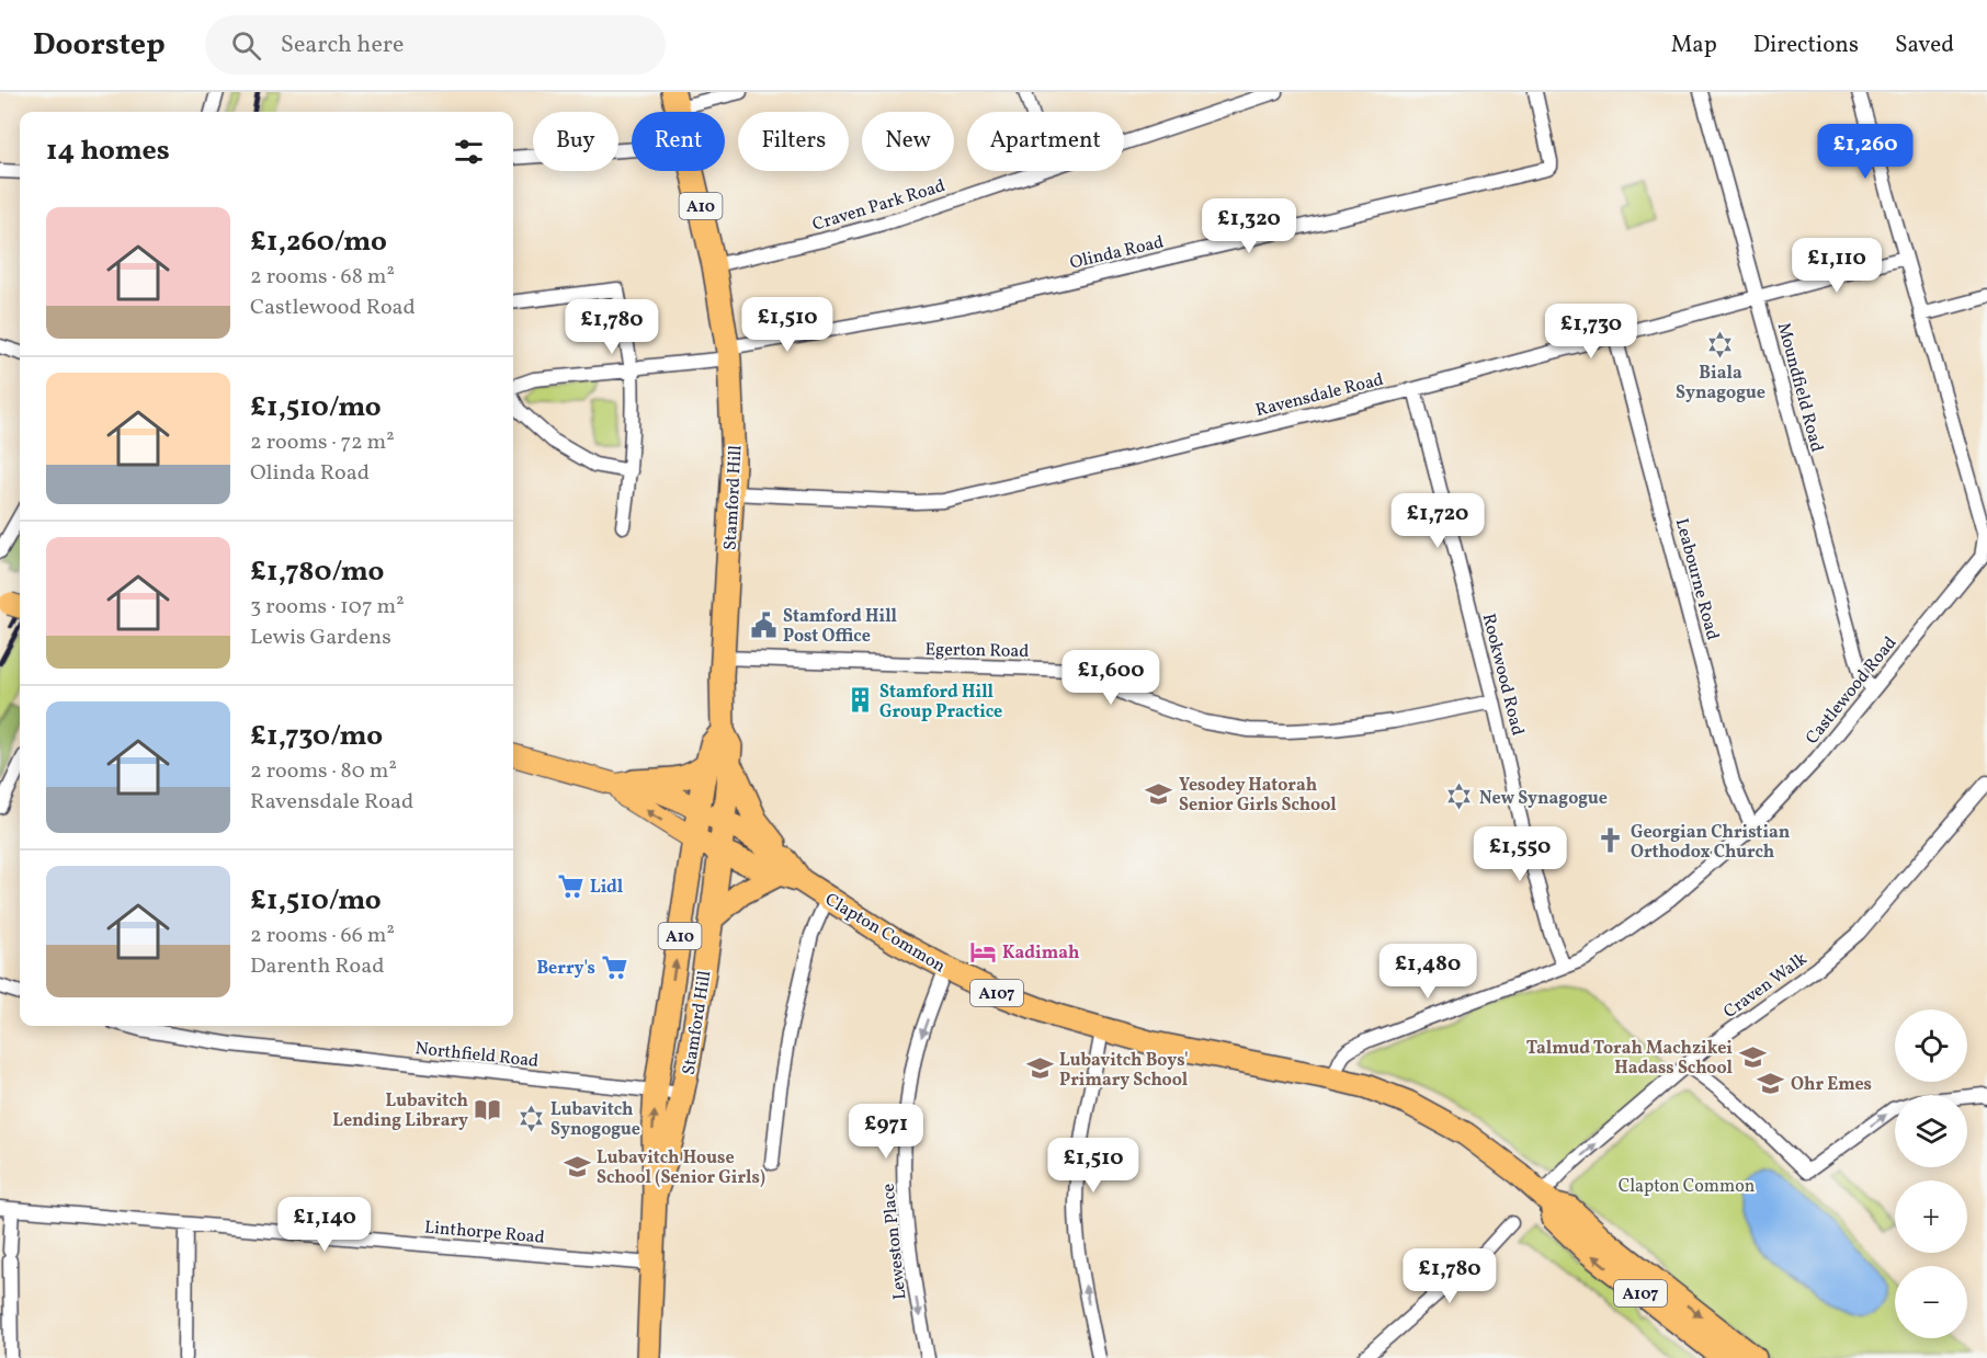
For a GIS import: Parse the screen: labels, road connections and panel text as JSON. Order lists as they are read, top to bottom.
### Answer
{
  "streets": {
    "highway": [
      "A10",
      "Stamford Hill",
      "Clapton Common",
      "A107"
    ],
    "street": [
      "Craven Park Road",
      "Olinda Road",
      "Moundfield Road",
      "Ravensdale Road",
      "Leabourne Road",
      "Egerton Road",
      "Rookwood Road",
      "Castlewood Road",
      "Craven Walk",
      "Northfield Road",
      "Linthorpe Road",
      "Leweston Place"
    ]
  },
  "crossings": [
    ["Craven Park Road", "A10"],
    ["Craven Park Road", "Stamford Hill"],
    ["A10", "Stamford Hill"],
    ["Olinda Road", "Stamford Hill"],
    ["Moundfield Road", "Ravensdale Road"],
    ["Moundfield Road", "Castlewood Road"],
    ["Ravensdale Road", "Stamford Hill"],
    ["Ravensdale Road", "Leabourne Road"],
    ["Ravensdale Road", "Rookwood Road"],
    ["Ravensdale Road", "Castlewood Road"],
    ["Stamford Hill", "Egerton Road"],
    ["Stamford Hill", "Clapton Common"],
    ["Stamford Hill", "A107"],
    ["Stamford Hill", "Northfield Road"],
    ["Stamford Hill", "Linthorpe Road"],
    ["Leabourne Road", "Castlewood Road"],
    ["Egerton Road", "Rookwood Road"],
    ["Rookwood Road", "Castlewood Road"],
    ["Castlewood Road", "Clapton Common"],
    ["Clapton Common", "Craven Walk"],
    ["Clapton Common", "A107"],
    ["Clapton Common", "Leweston Place"]
  ],
  "one_way": ["Leweston Place"],
  "parks": ["Clapton Common"],
  "places": {
    "synagogue": ["Biala Synagogue", "New Synagogue", "Lubavitch Synogogue"],
    "public building": ["Stamford Hill Post Office"],
    "building": ["Stamford Hill Group Practice"],
    "school or university": [
      "Yesodey Hatorah Senior Girls School",
      "Talmud Torah Machzikei Hadass School",
      "Lubavitch Boys' Primary School",
      "Ohr Emes",
      "Lubavitch House School (Senior Girls)"
    ],
    "church": ["Georgian Christian Orthodox Church"],
    "supermarket": ["Lidl", "Berry's"],
    "hotel": ["Kadimah"],
    "library": ["Lubavitch Lending Library"]
  },
  "page": {
    "header": "Doorstep",
    "search": "Search here",
    "nav": ["Map", "Directions", "Saved"],
    "chip": [
      "Buy",
      "Rent",
      "Filters",
      "New",
      "Apartment"
    ],
    "heading": "14 homes",
    "price": [
      "£1,260",
      "£1,320",
      "£1,110",
      "£1,510",
      "£1,780",
      "£1,730",
      "£1,720",
      "£1,600",
      "£1,550",
      "£1,480",
      "£971",
      "£1,510",
      "£1,140",
      "£1,780"
    ],
    "list": [
      {
        "name": "£1,260/mo",
        "note": "2 rooms · 68 m² · Castlewood Road"
      },
      {
        "name": "£1,510/mo",
        "note": "2 rooms · 72 m² · Olinda Road"
      },
      {
        "name": "£1,780/mo",
        "note": "3 rooms · 107 m² · Lewis Gardens"
      },
      {
        "name": "£1,730/mo",
        "note": "2 rooms · 80 m² · Ravensdale Road"
      },
      {
        "name": "£1,510/mo",
        "note": "2 rooms · 66 m² · Darenth Road"
      }
    ],
    "map_buttons": ["+", "−"]
  }
}
